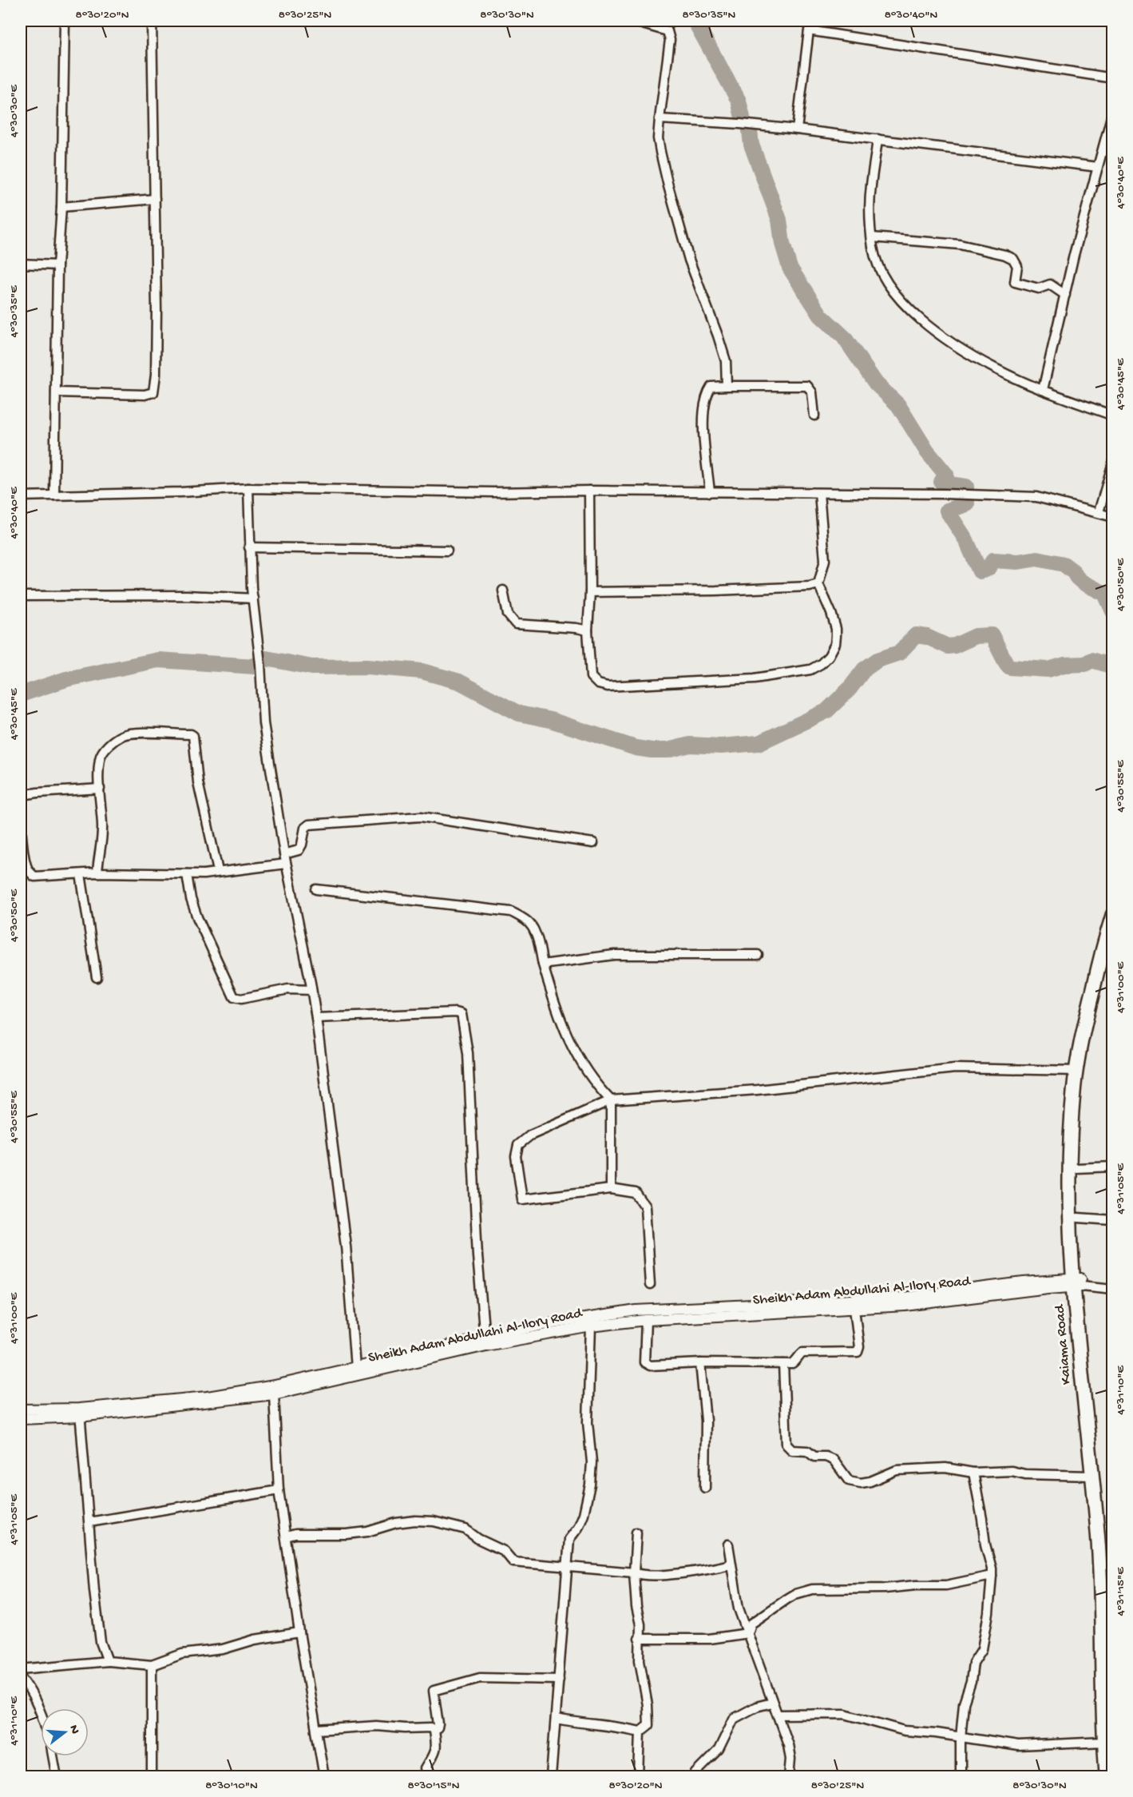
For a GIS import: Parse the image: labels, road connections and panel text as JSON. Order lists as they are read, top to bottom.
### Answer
{
  "streets": {
    "highway": ["Kaiama Road"],
    "street": ["Sheikh Adam Abdullahi Al-Ilory Road"]
  },
  "crossings": [
    ["Sheikh Adam Abdullahi Al-Ilory Road", "Kaiama Road"]
  ],
  "north": "right",
  "coordinates": [
    "8°30'20\"N",
    "8°30'25\"N",
    "8°30'30\"N",
    "8°30'35\"N",
    "8°30'40\"N",
    "4°30'30\"E",
    "4°30'40\"E",
    "4°30'35\"E",
    "4°30'45\"E",
    "4°30'50\"E",
    "4°30'55\"E",
    "4°31'00\"E",
    "4°31'05\"E",
    "4°31'10\"E",
    "4°31'15\"E",
    "8°30'10\"N",
    "8°30'15\"N"
  ]
}
